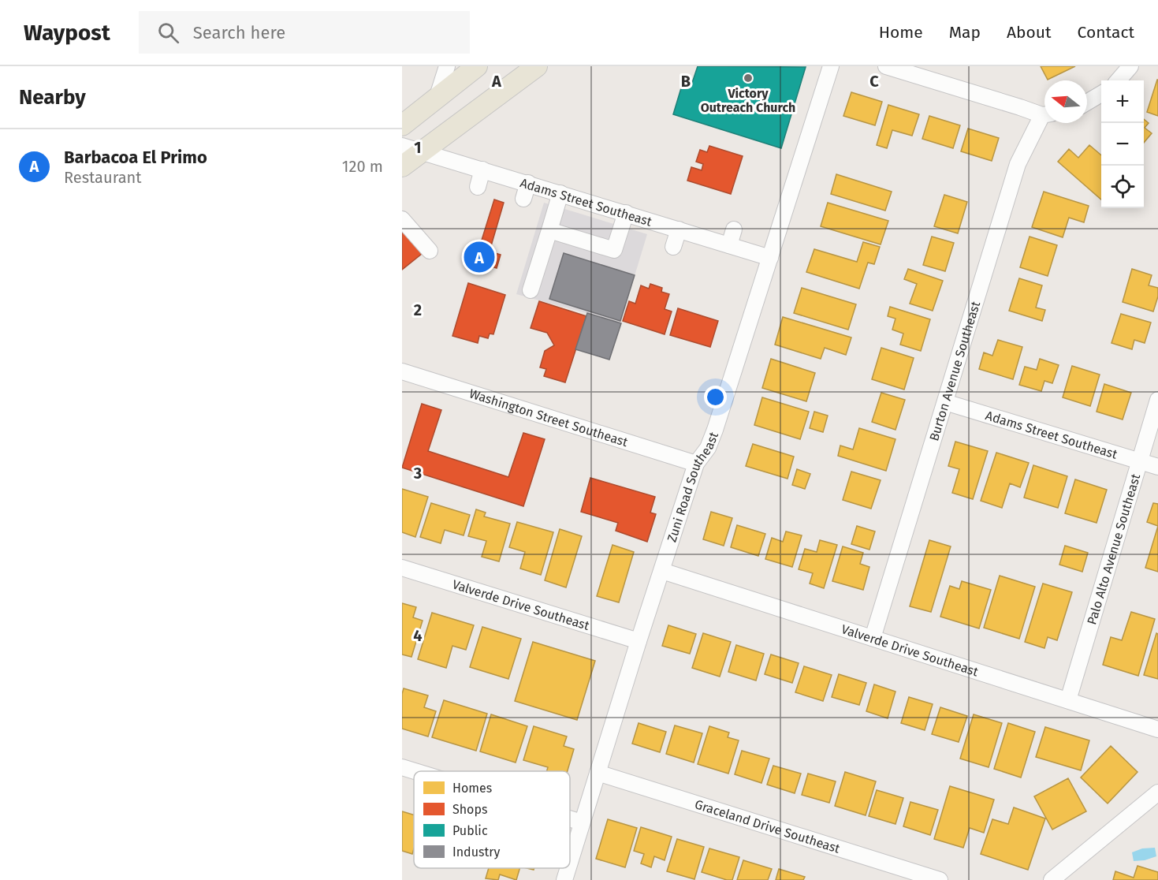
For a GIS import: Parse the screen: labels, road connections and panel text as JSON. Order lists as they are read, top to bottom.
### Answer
{
  "streets": {
    "street": [
      "Adams Street Southeast",
      "Burton Avenue Southeast",
      "Washington Street Southeast",
      "Zuni Road Southeast",
      "Palo Alto Avenue Southeast",
      "Valverde Drive Southeast",
      "Graceland Drive Southeast"
    ]
  },
  "crossings": [
    ["Adams Street Southeast", "Burton Avenue Southeast"],
    ["Adams Street Southeast", "Zuni Road Southeast"],
    ["Adams Street Southeast", "Palo Alto Avenue Southeast"],
    ["Burton Avenue Southeast", "Valverde Drive Southeast"],
    ["Washington Street Southeast", "Zuni Road Southeast"],
    ["Zuni Road Southeast", "Valverde Drive Southeast"],
    ["Zuni Road Southeast", "Graceland Drive Southeast"],
    ["Palo Alto Avenue Southeast", "Valverde Drive Southeast"]
  ],
  "places": ["Victory Outreach Church"],
  "legend": [
    "Homes",
    "Shops",
    "Public",
    "Industry"
  ],
  "north": "left",
  "page": {
    "header": "Waypost",
    "search": "Search here",
    "nav": [
      "Home",
      "Map",
      "About",
      "Contact"
    ],
    "heading": "Nearby",
    "map_buttons": ["+", "−"],
    "list": [
      {
        "mark": "A",
        "name": "Barbacoa El Primo",
        "note": "Restaurant",
        "value": "120 m"
      }
    ],
    "pins": "A"
  },
  "grid": {
    "columns": ["A", "B", "C"],
    "rows": [
      "1",
      "2",
      "3",
      "4"
    ]
  }
}
